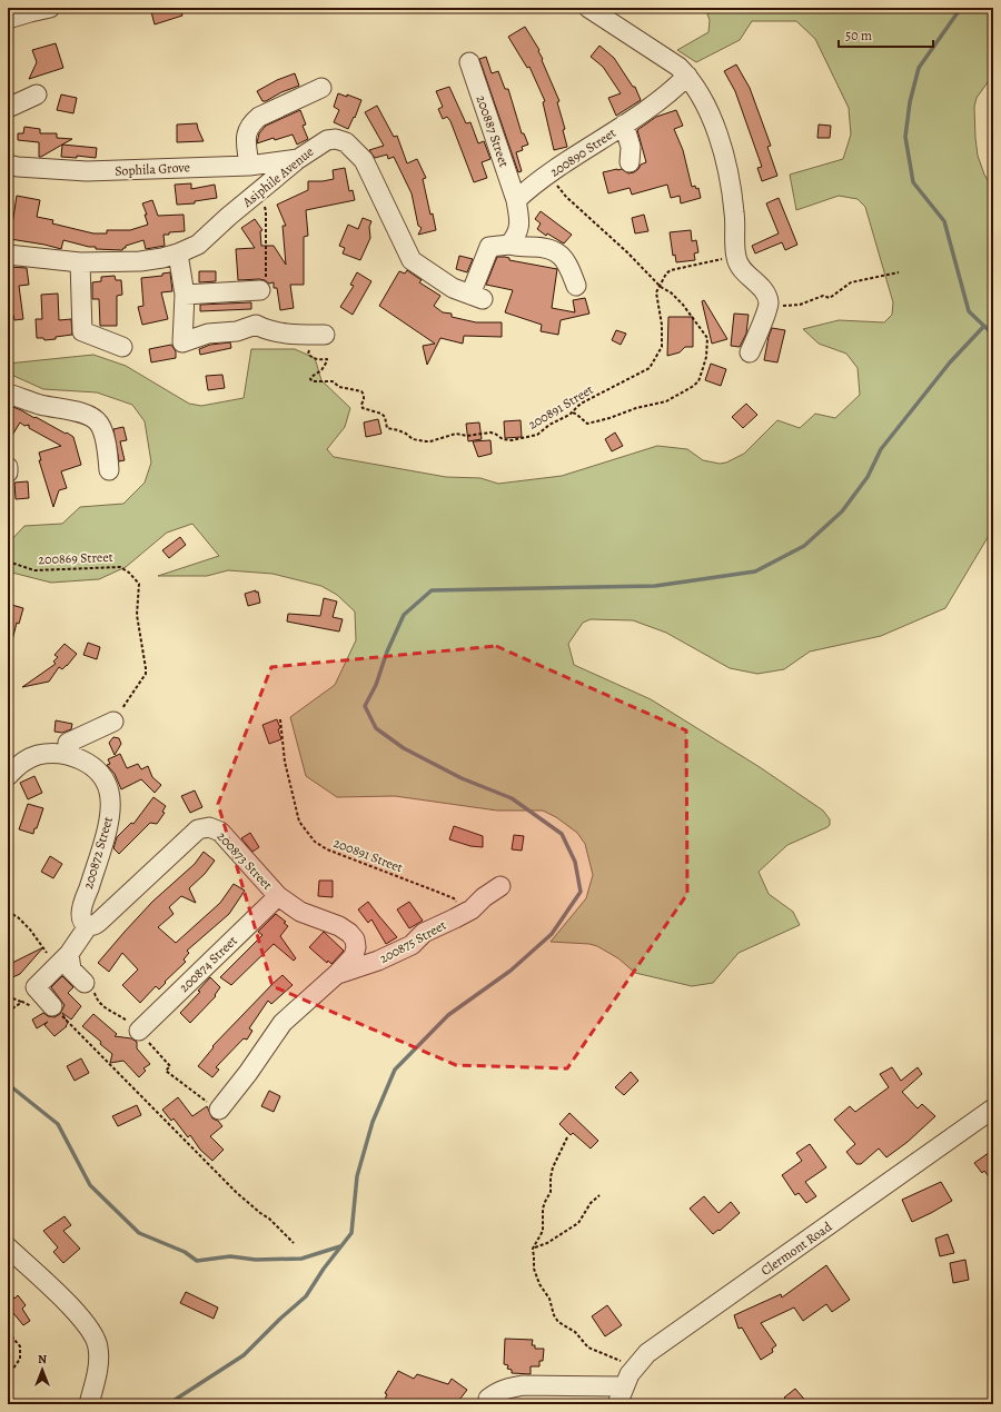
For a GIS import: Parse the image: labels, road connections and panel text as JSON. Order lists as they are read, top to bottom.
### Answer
{
  "streets": {
    "street": [
      "200887 Street",
      "200890 Street",
      "Sophila Grove",
      "Asiphile Avenue",
      "200872 Street",
      "200873 Street",
      "200875 Street",
      "200874 Street",
      "Clermont Road"
    ],
    "path": ["200891 Street", "200869 Street"]
  },
  "crossings": [
    ["200887 Street", "200890 Street"],
    ["Sophila Grove", "Asiphile Avenue"],
    ["200872 Street", "200873 Street"],
    ["200873 Street", "200875 Street"],
    ["200873 Street", "200874 Street"]
  ],
  "scale_bar": "50 m",
  "north": "top"
}
